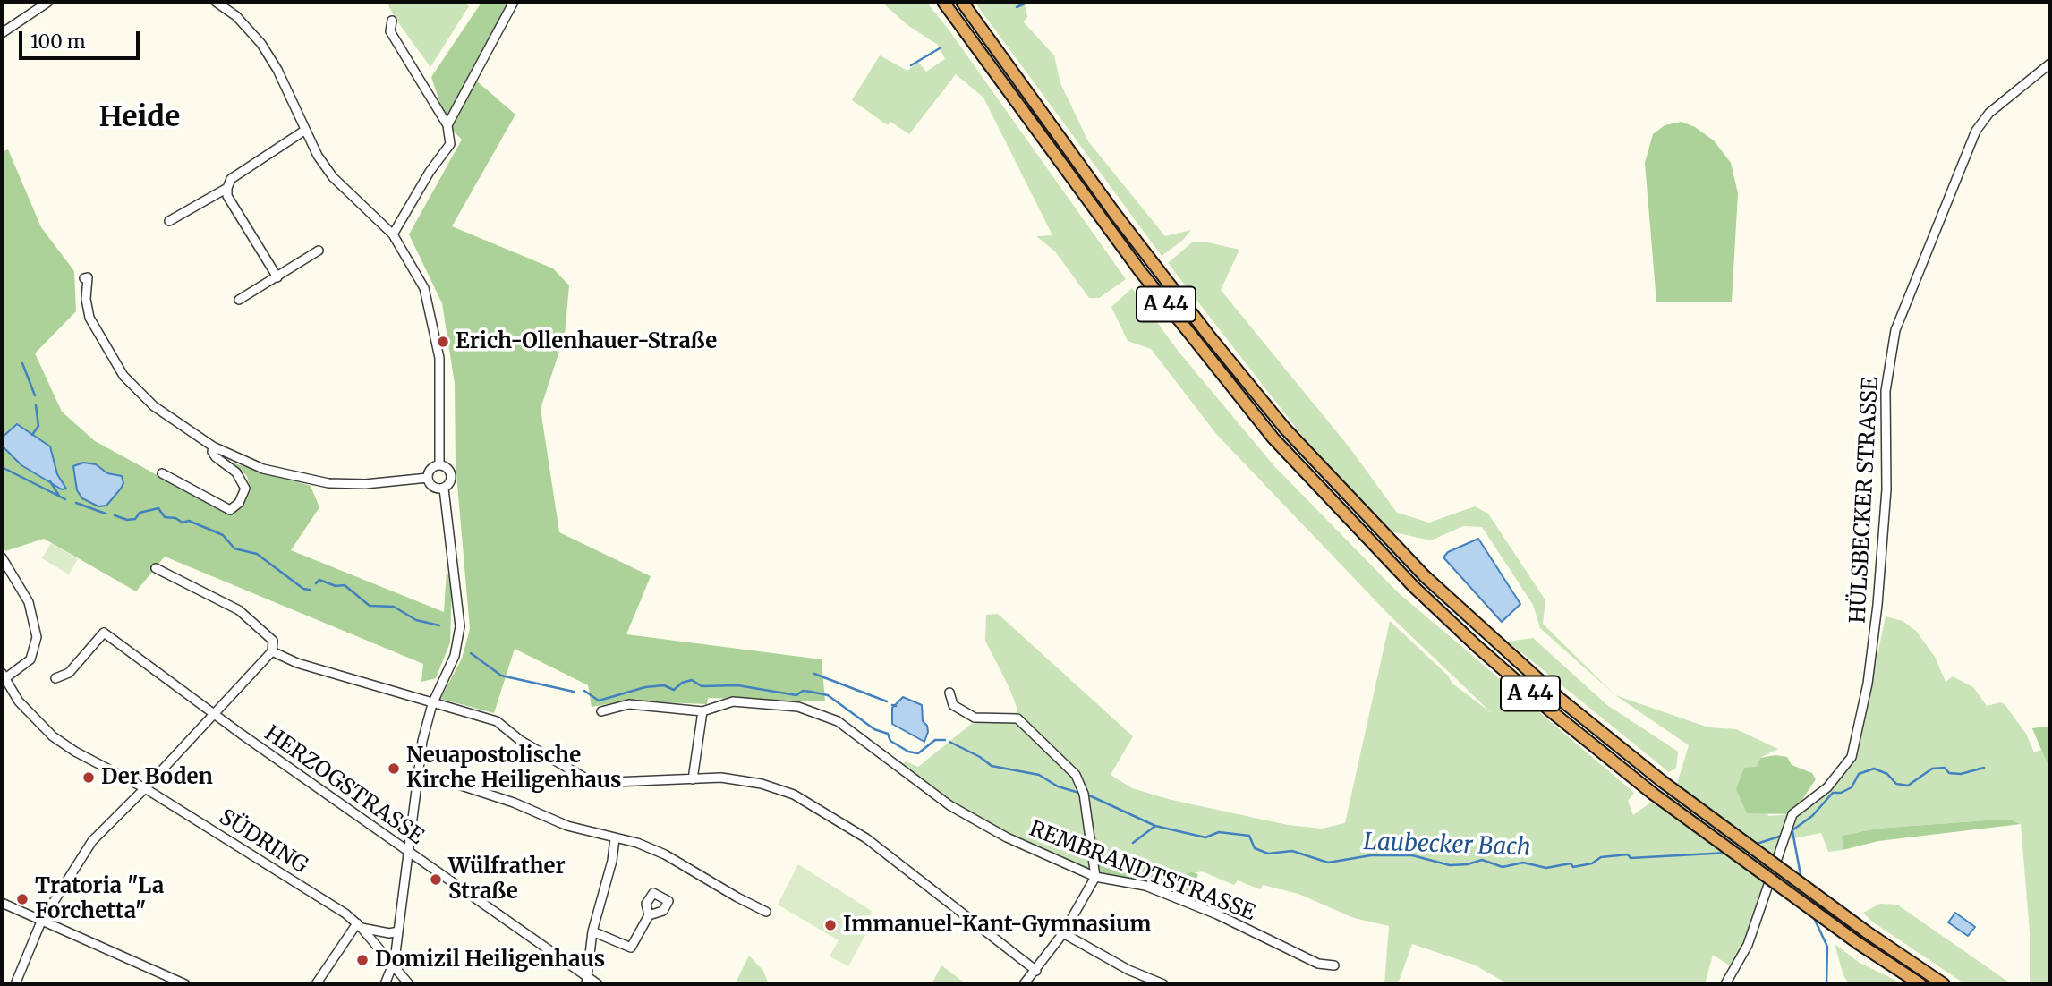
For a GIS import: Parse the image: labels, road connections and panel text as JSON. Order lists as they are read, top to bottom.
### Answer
{
  "streets": {
    "highway": ["A 44"],
    "street": [
      "HÜLSBECKER STRASSE",
      "HERZOGSTRASSE",
      "SÜDRING",
      "REMBRANDTSTRASSE"
    ]
  },
  "districts": ["Heide"],
  "water": ["Laubecker Bach"],
  "places": [
    "Erich-Ollenhauer-Straße",
    "Neuapostolische Kirche Heiligenhaus",
    "Der Boden",
    "Wülfrather Straße",
    "Tratoria \"La Forchetta\"",
    "Immanuel-Kant-Gymnasium",
    "Domizil Heiligenhaus"
  ],
  "scale_bar": "100 m"
}
